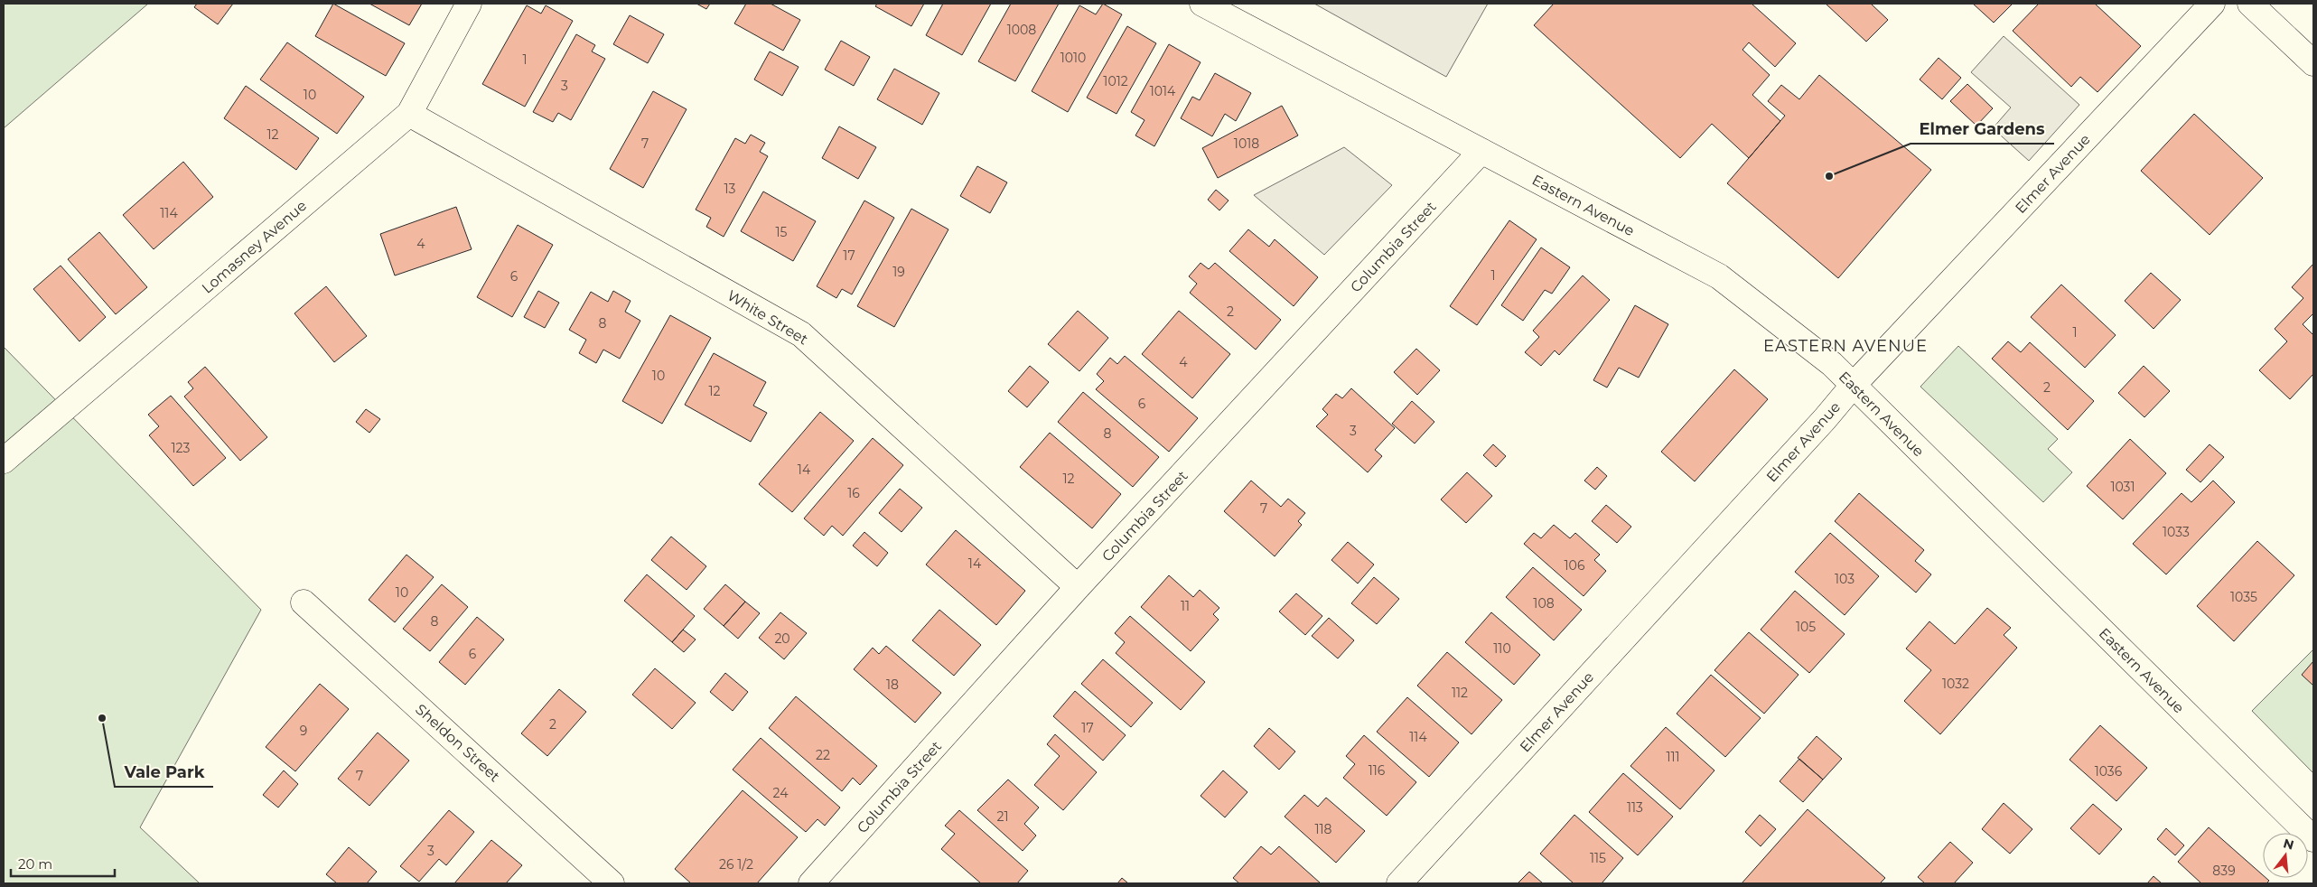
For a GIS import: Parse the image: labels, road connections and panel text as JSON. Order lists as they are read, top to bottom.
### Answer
{
  "streets": {
    "street": [
      "Elmer Avenue",
      "Eastern Avenue",
      "Lomasney Avenue",
      "Columbia Street",
      "White Street",
      "Sheldon Street"
    ]
  },
  "crossings": [
    ["Elmer Avenue", "Eastern Avenue"],
    ["Eastern Avenue", "Columbia Street"],
    ["Lomasney Avenue", "White Street"],
    ["Columbia Street", "White Street"]
  ],
  "districts": ["EASTERN AVENUE"],
  "places": ["Elmer Gardens", "Vale Park"],
  "house_numbers": [
    "1008",
    "1010",
    "1",
    "1012",
    "3",
    "1014",
    "10",
    "12",
    "7",
    "1018",
    "13",
    "114",
    "15",
    "4",
    "17",
    "19",
    "1",
    "6",
    "2",
    "8",
    "1",
    "4",
    "10",
    "2",
    "12",
    "6",
    "3",
    "8",
    "123",
    "14",
    "12",
    "1031",
    "16",
    "7",
    "1033",
    "14",
    "106",
    "103",
    "10",
    "1035",
    "108",
    "11",
    "8",
    "105",
    "20",
    "110",
    "6",
    "1032",
    "18",
    "112",
    "2",
    "17",
    "9",
    "114",
    "22",
    "111",
    "116",
    "1036",
    "7",
    "24",
    "113",
    "21",
    "118",
    "3",
    "115",
    "26 1/2",
    "839"
  ],
  "scale_bar": "20 m",
  "north": "top"
}
